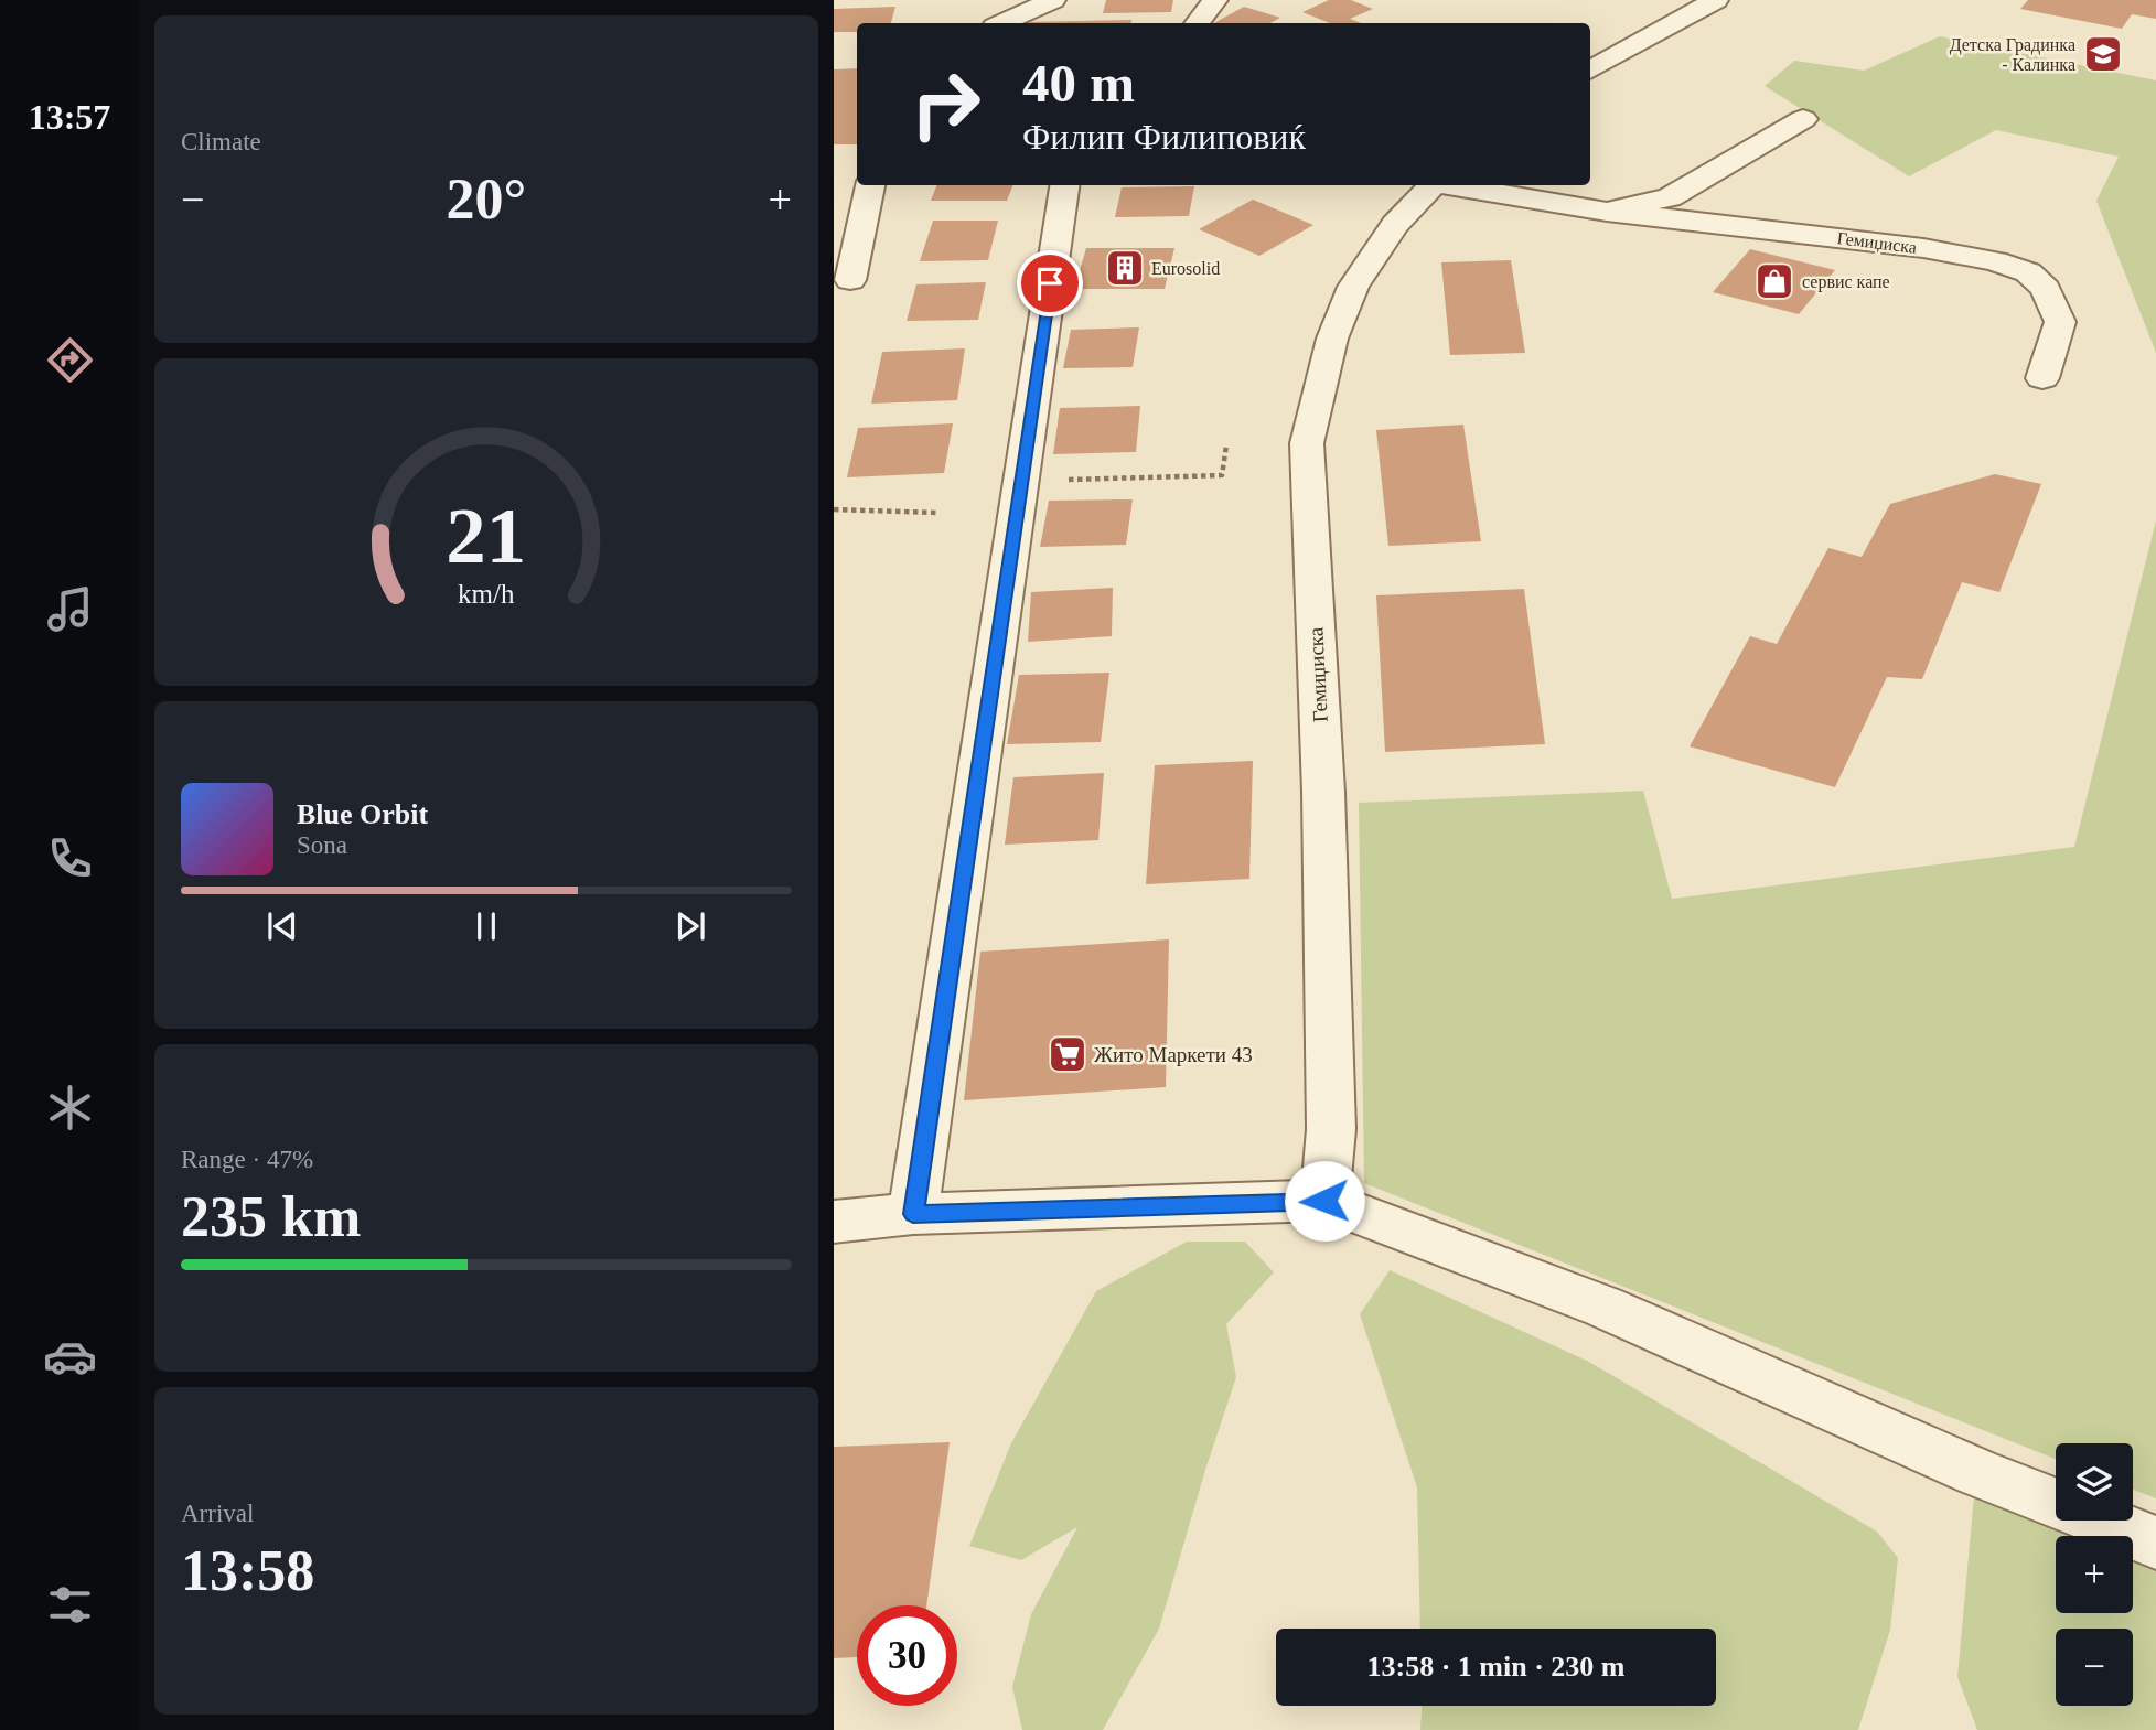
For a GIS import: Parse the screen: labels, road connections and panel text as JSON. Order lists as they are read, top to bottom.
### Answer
{
  "streets": {
    "street": ["Гемиџиска"]
  },
  "places": {
    "school or university": ["Детска Градинка - Калинка"],
    "building": ["Eurosolid"],
    "shop": ["сервис капе"],
    "supermarket": ["Жито Маркети 43"]
  },
  "page": {
    "tabs": "13:57",
    "tile": [
      "Climate",
      ["Range · 47%", "235 km"],
      ["Arrival", "13:58"]
    ],
    "turn": ["40 m", "Филип Филиповиќ"],
    "heat": ["−", "20°", "+"],
    "song": ["Blue Orbit", "Sona"],
    "map_buttons": ["+", "−"],
    "limit": "30",
    "trip": "13:58 · 1 min · 230 m",
    "gauge": ["21", "km/h"]
  }
}
